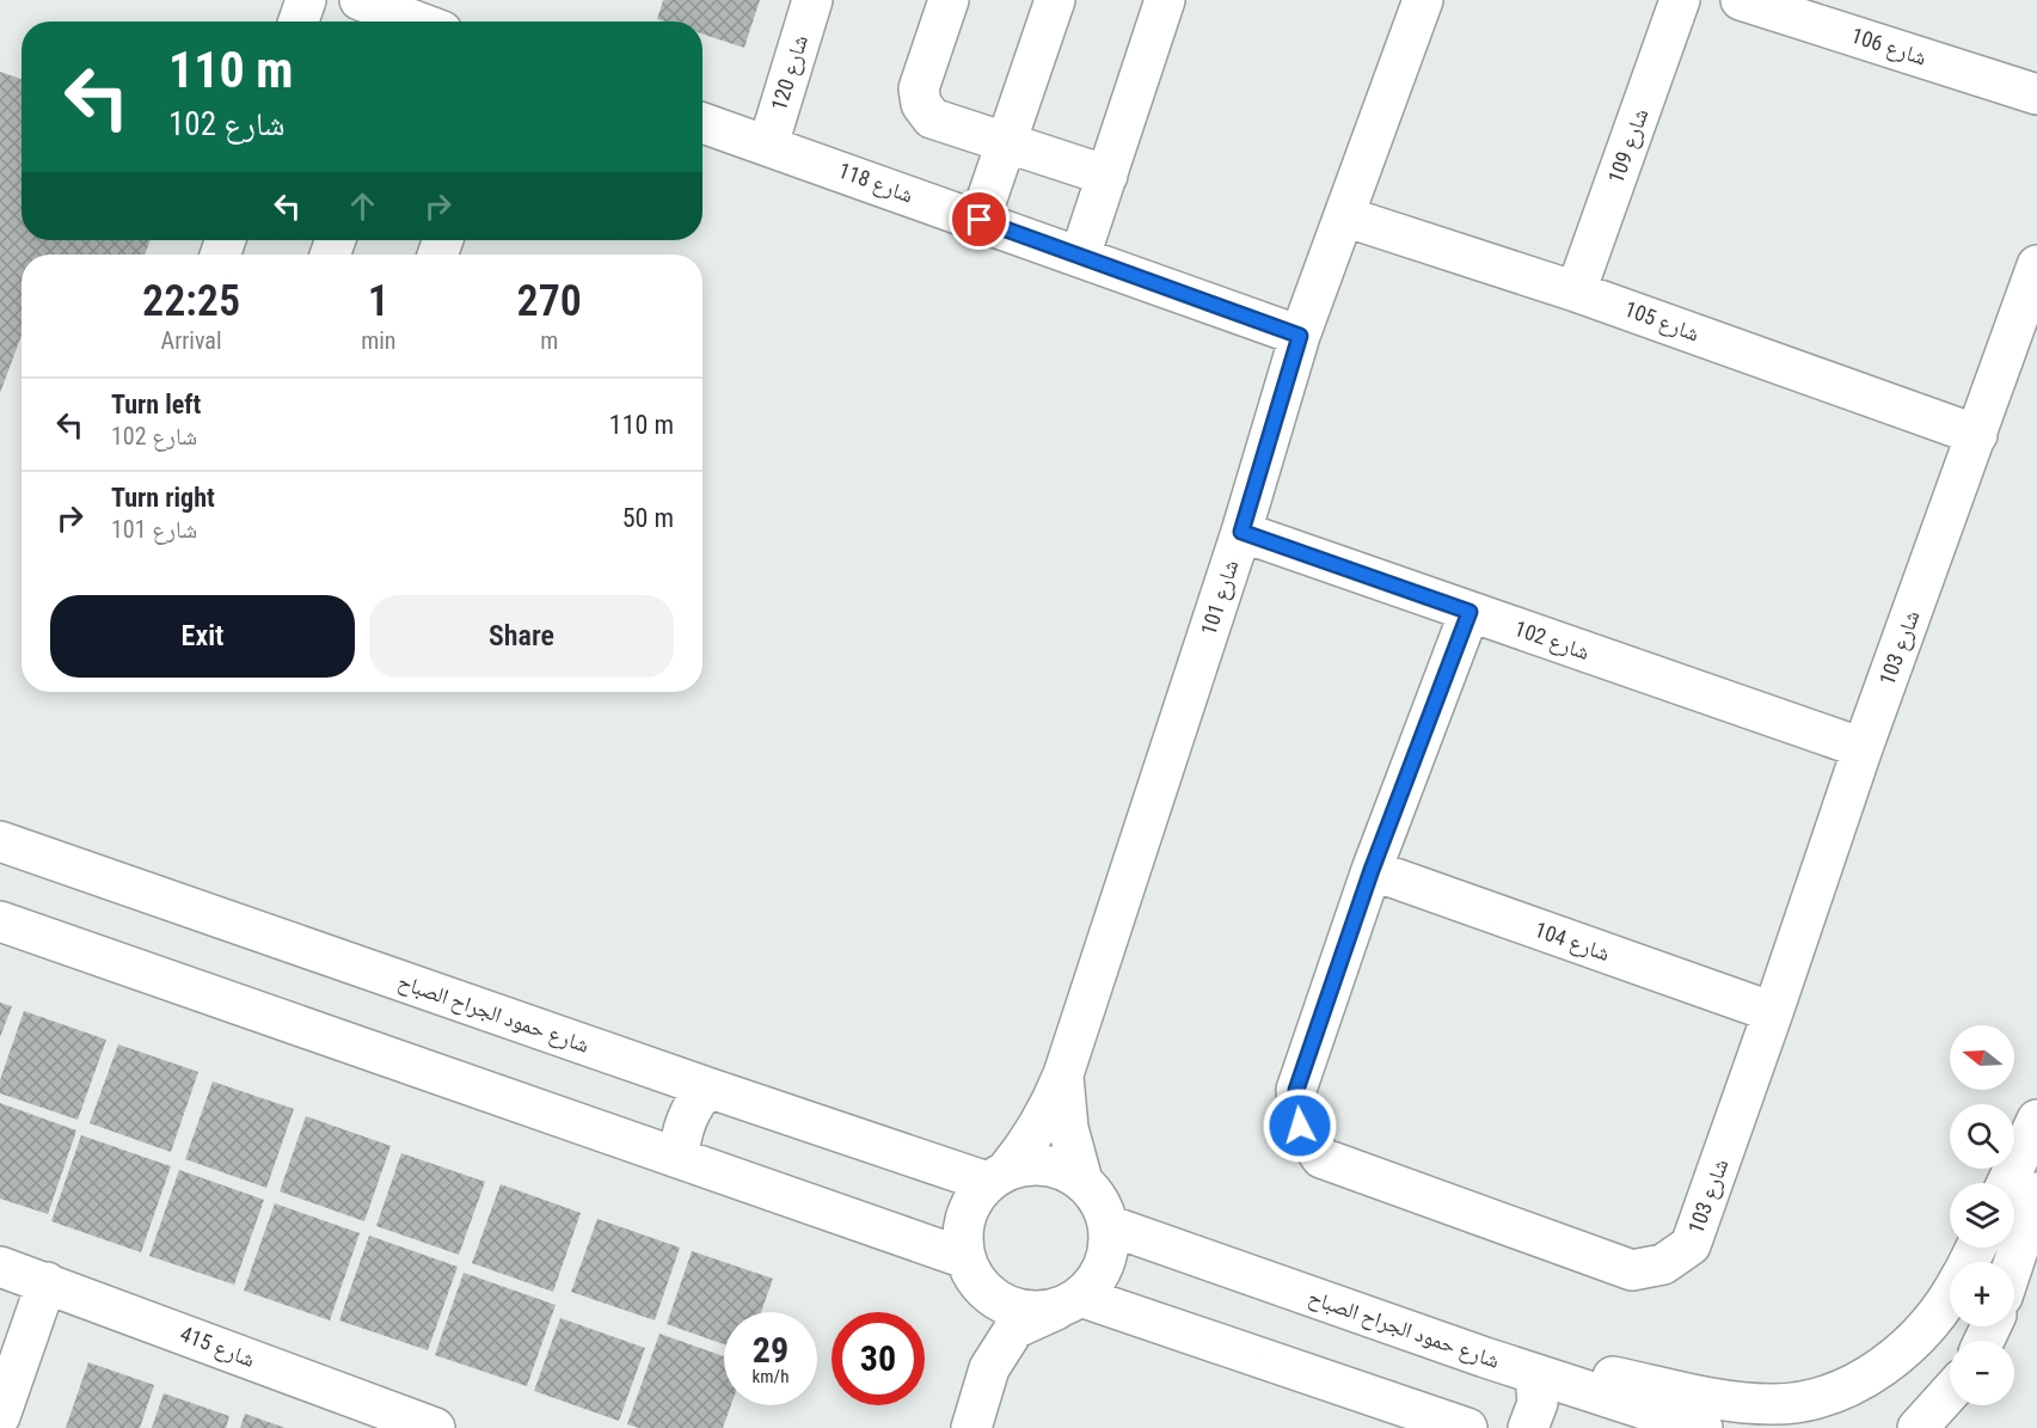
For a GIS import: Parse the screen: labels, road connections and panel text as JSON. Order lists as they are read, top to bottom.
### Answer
{
  "streets": {
    "street": [
      "شارع 106",
      "شارع 120",
      "شارع 109",
      "شارع 118",
      "شارع 105",
      "شارع 101",
      "شارع 102",
      "شارع 103",
      "شارع 104",
      "شارع حمود الجراح الصباح",
      "شارع 415"
    ]
  },
  "crossings": [
    ["شارع 120", "شارع 118"],
    ["شارع 109", "شارع 105"],
    ["شارع 118", "شارع 101"],
    ["شارع 105", "شارع 101"],
    ["شارع 105", "شارع 103"],
    ["شارع 101", "شارع 102"],
    ["شارع 101", "شارع حمود الجراح الصباح"],
    ["شارع 102", "شارع 103"],
    ["شارع 103", "شارع 104"]
  ],
  "north": "left",
  "page": {
    "turn": ["110 m", "شارع 102"],
    "eta": [
      "22:25",
      "Arrival",
      "1",
      "min",
      "270",
      "m"
    ],
    "list": [
      {
        "name": "Turn left",
        "note": "شارع 102",
        "value": "110 m"
      },
      {
        "name": "Turn right",
        "note": "شارع 101",
        "value": "50 m"
      }
    ],
    "buttons": ["Exit", "Share"],
    "map_buttons": ["+", "−"],
    "speed": "29 km/h",
    "limit": "30"
  }
}
